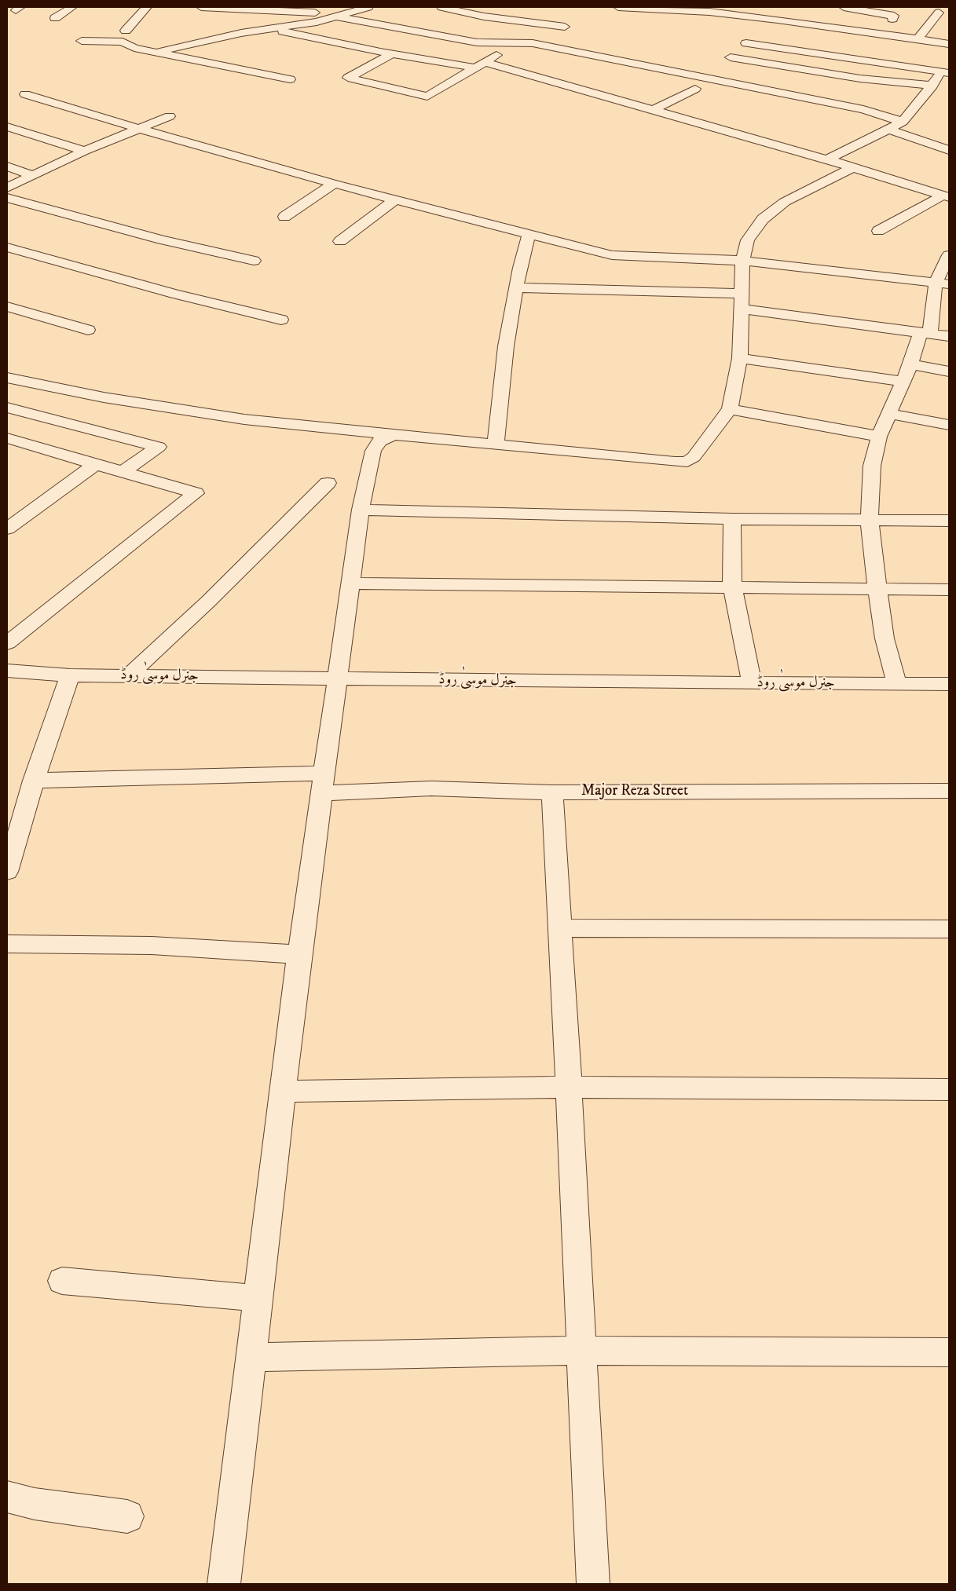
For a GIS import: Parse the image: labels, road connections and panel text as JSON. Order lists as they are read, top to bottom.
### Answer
{
  "streets": {
    "street": ["جنرل موسیٰ روڈ", "Major Reza Street"]
  }
}
